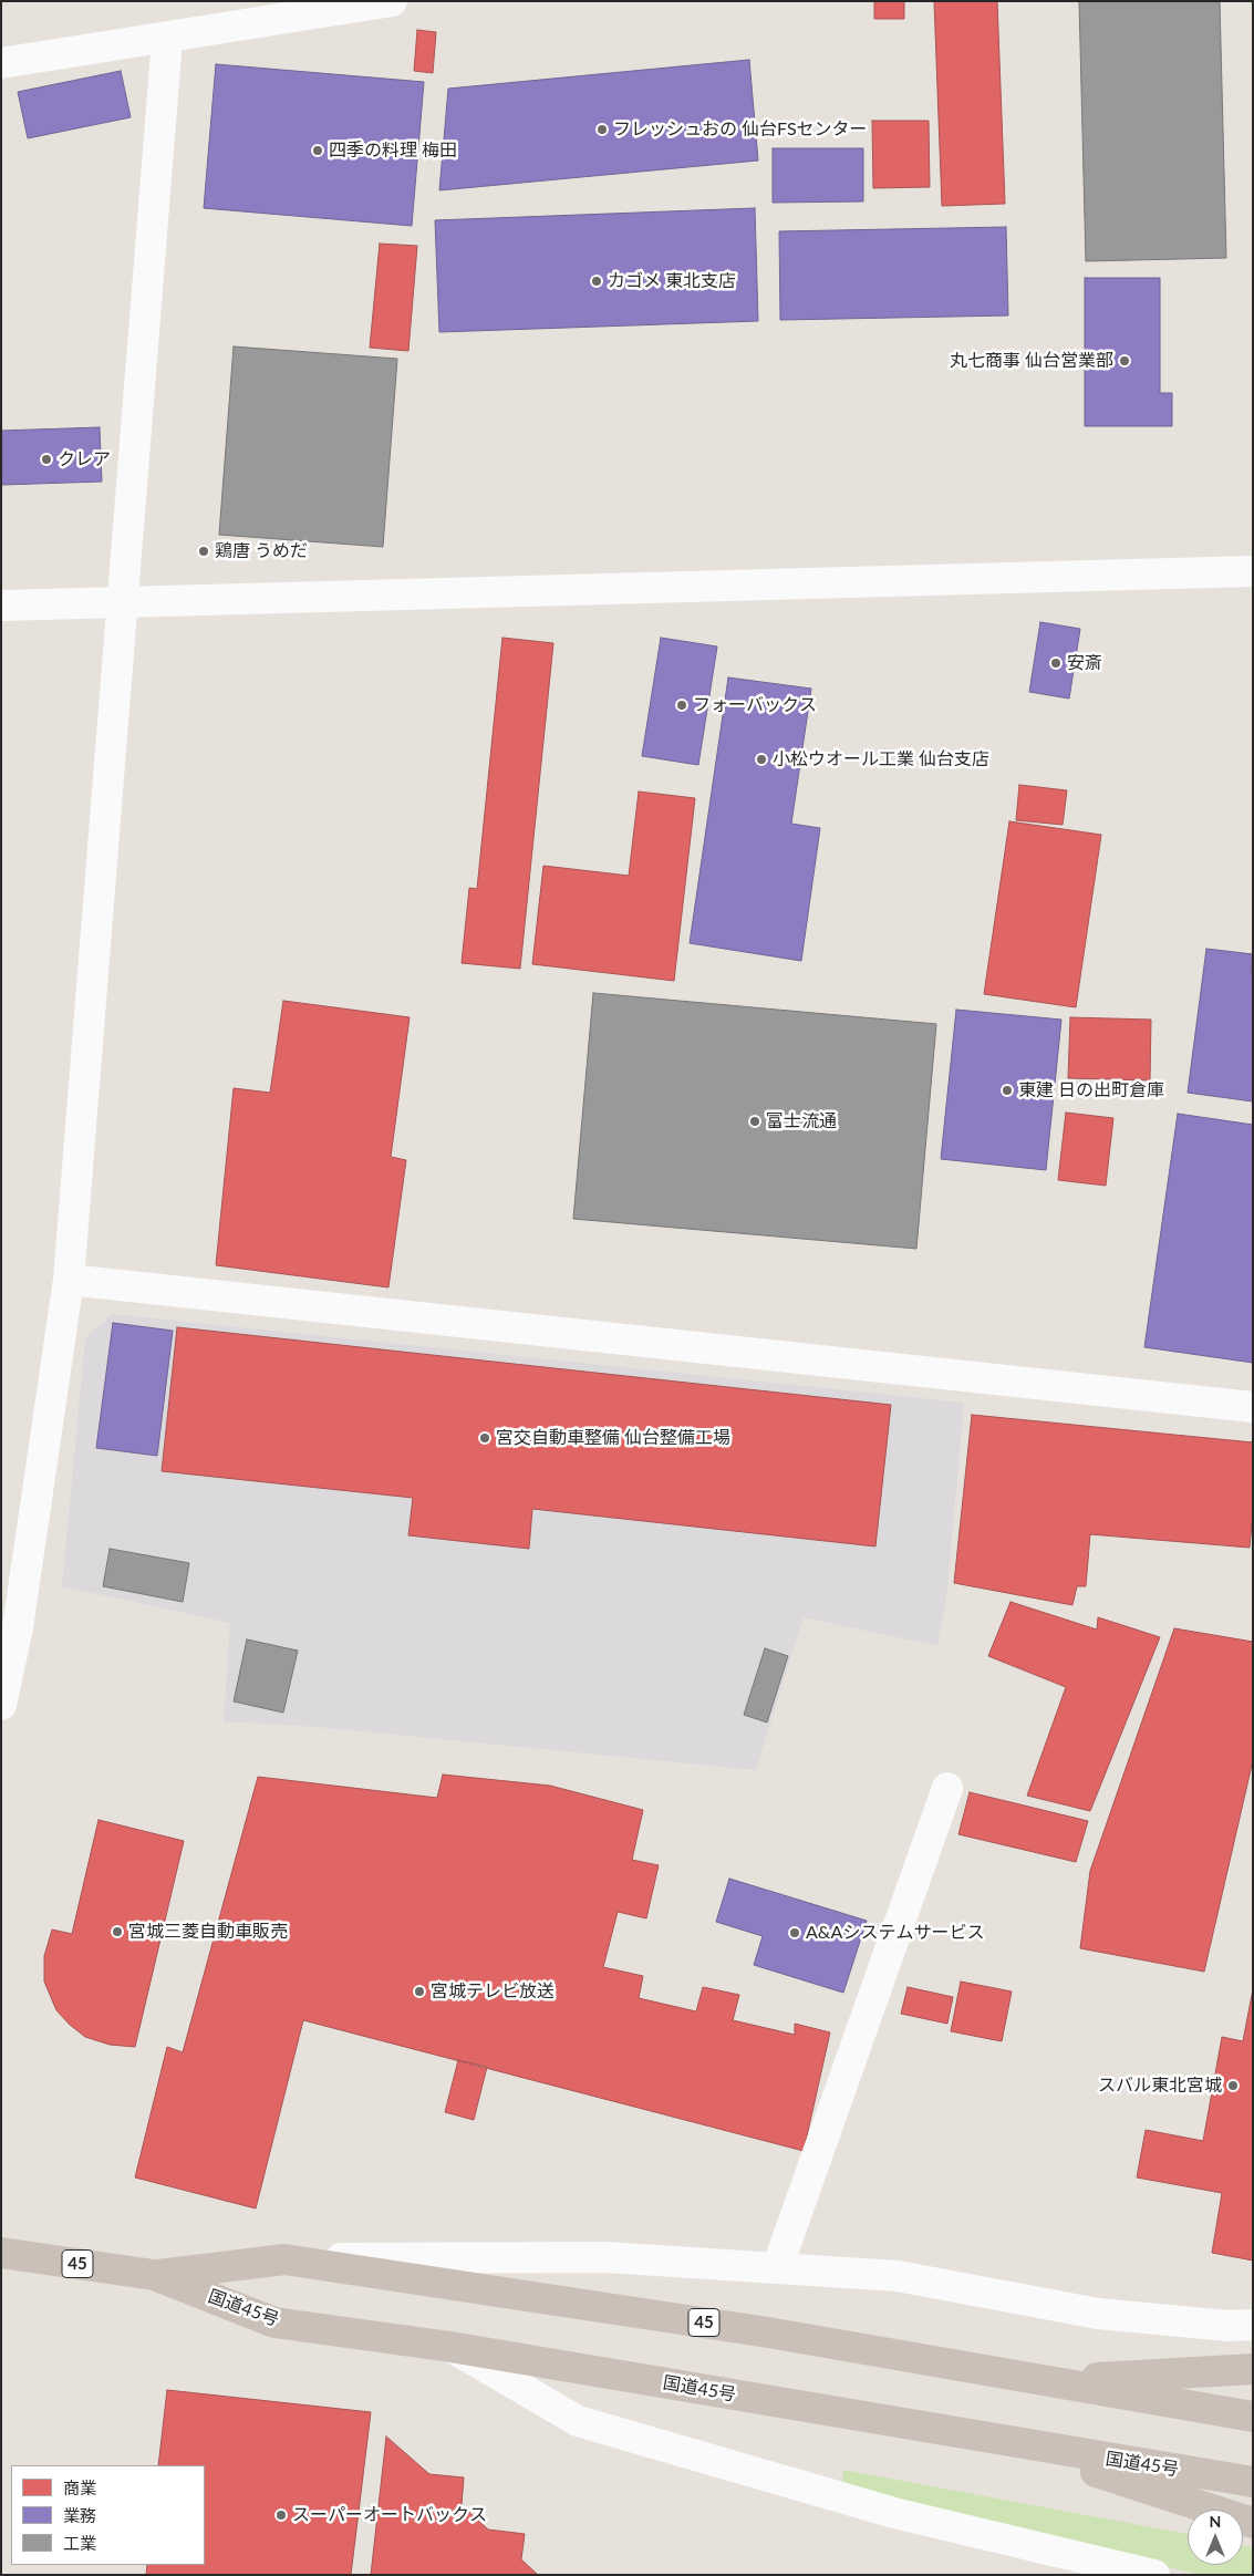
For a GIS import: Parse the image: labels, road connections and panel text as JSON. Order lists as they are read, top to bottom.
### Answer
{
  "streets": {
    "highway": ["45", "国道45号"]
  },
  "places": [
    "フレッシュおの 仙台FSセンター",
    "四季の料理 梅田",
    "カゴメ 東北支店",
    "丸七商事 仙台営業部",
    "クレア",
    "鶏唐 うめだ",
    "安斎",
    "フォーバックス",
    "小松ウオール工業 仙台支店",
    "東建 日の出町倉庫",
    "富士流通",
    "宮交自動車整備 仙台整備工場",
    "宮城三菱自動車販売",
    "A&Aシステムサービス",
    "宮城テレビ放送",
    "スバル東北宮城",
    "スーパーオートバックス"
  ],
  "legend": ["商業", "業務", "工業"],
  "north": "top"
}
